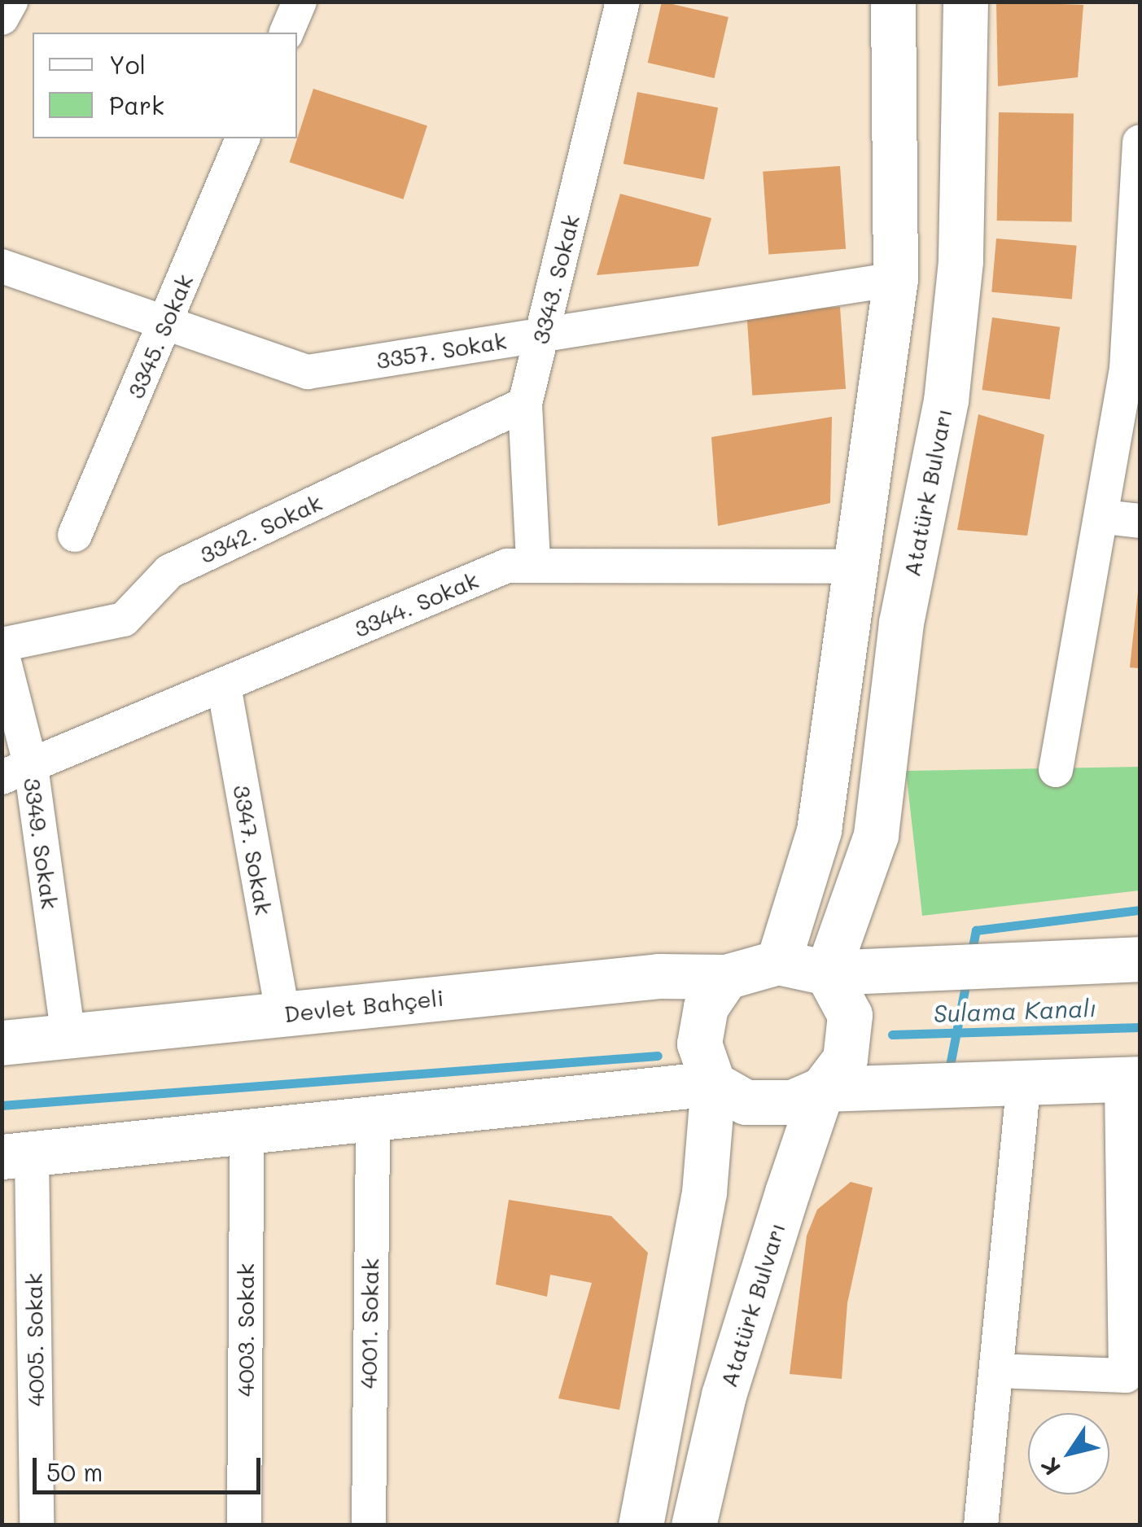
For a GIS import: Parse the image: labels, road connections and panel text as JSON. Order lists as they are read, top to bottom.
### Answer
{
  "streets": {
    "main road": ["Atatürk Bulvarı", "Devlet Bahçeli"],
    "street": [
      "3343. Sokak",
      "3345. Sokak",
      "3357. Sokak",
      "3342. Sokak",
      "3344. Sokak",
      "3349. Sokak",
      "3347. Sokak",
      "4001. Sokak",
      "4003. Sokak",
      "4005. Sokak"
    ]
  },
  "crossings": [
    ["3343. Sokak", "3357. Sokak"],
    ["3343. Sokak", "3342. Sokak"],
    ["3343. Sokak", "3344. Sokak"],
    ["3345. Sokak", "3357. Sokak"],
    ["Atatürk Bulvarı", "Devlet Bahçeli"],
    ["3344. Sokak", "3349. Sokak"],
    ["3344. Sokak", "3347. Sokak"],
    ["3349. Sokak", "Devlet Bahçeli"],
    ["3347. Sokak", "Devlet Bahçeli"]
  ],
  "water": ["Sulama Kanalı"],
  "legend": ["Yol", "Park"],
  "scale_bar": "50 m",
  "north": "bottom left"
}
